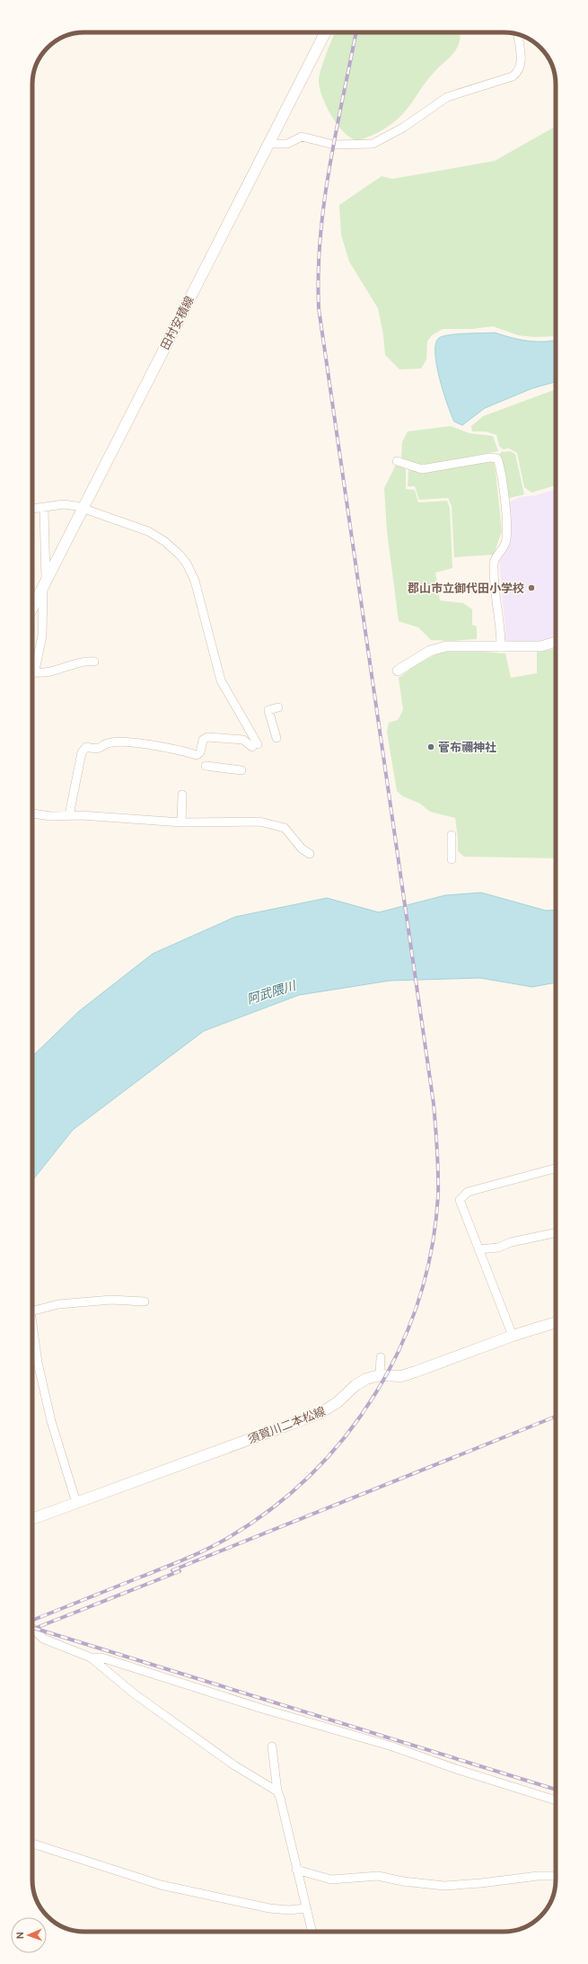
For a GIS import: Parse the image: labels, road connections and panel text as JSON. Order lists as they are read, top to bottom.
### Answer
{
  "streets": {
    "main road": ["田村安積線", "須賀川二本松線"]
  },
  "water": ["阿武隈川"],
  "places": ["郡山市立御代田小学校", "菅布禰神社"],
  "north": "left"
}
